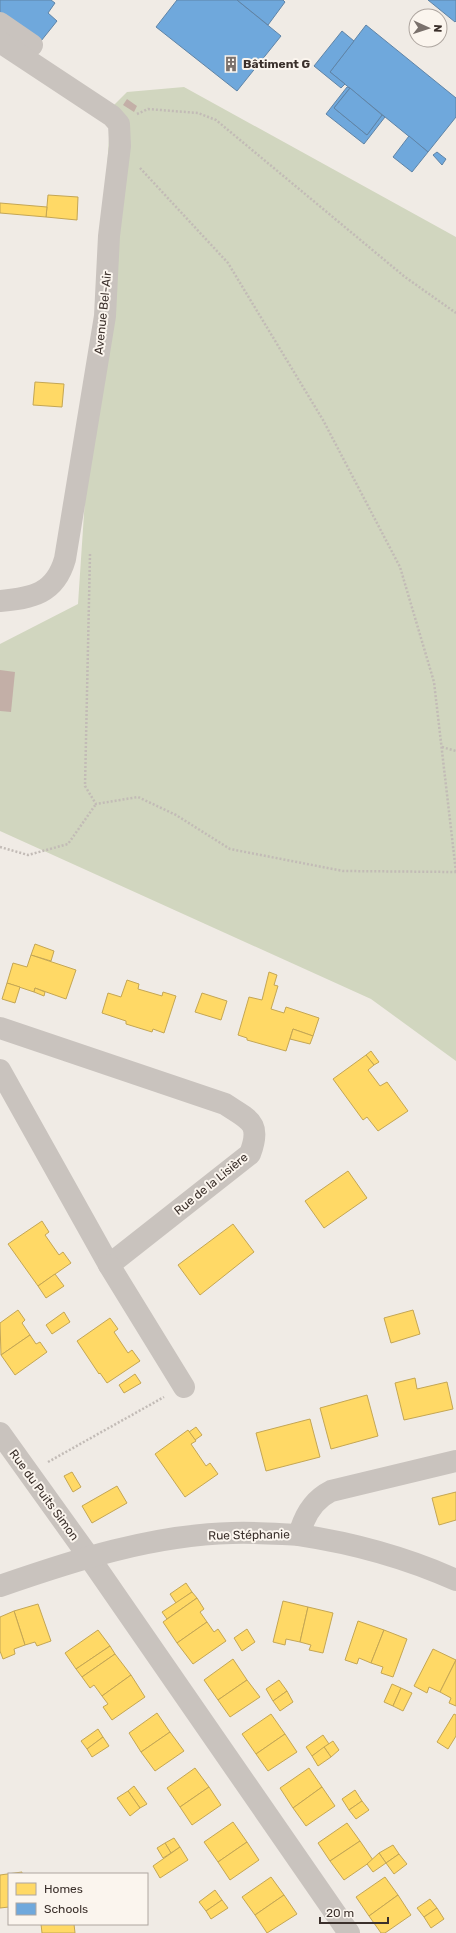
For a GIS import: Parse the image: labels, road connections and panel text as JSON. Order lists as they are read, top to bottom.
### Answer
{
  "streets": {
    "street": [
      "Avenue Bel-Air",
      "Rue de la Lisière",
      "Rue du Puits Simon",
      "Rue Stéphanie"
    ]
  },
  "crossings": [
    ["Rue du Puits Simon", "Rue Stéphanie"]
  ],
  "places": {
    "building": ["Bâtiment G"]
  },
  "legend": ["Homes", "Schools"],
  "scale_bar": "20 m",
  "north": "right"
}
